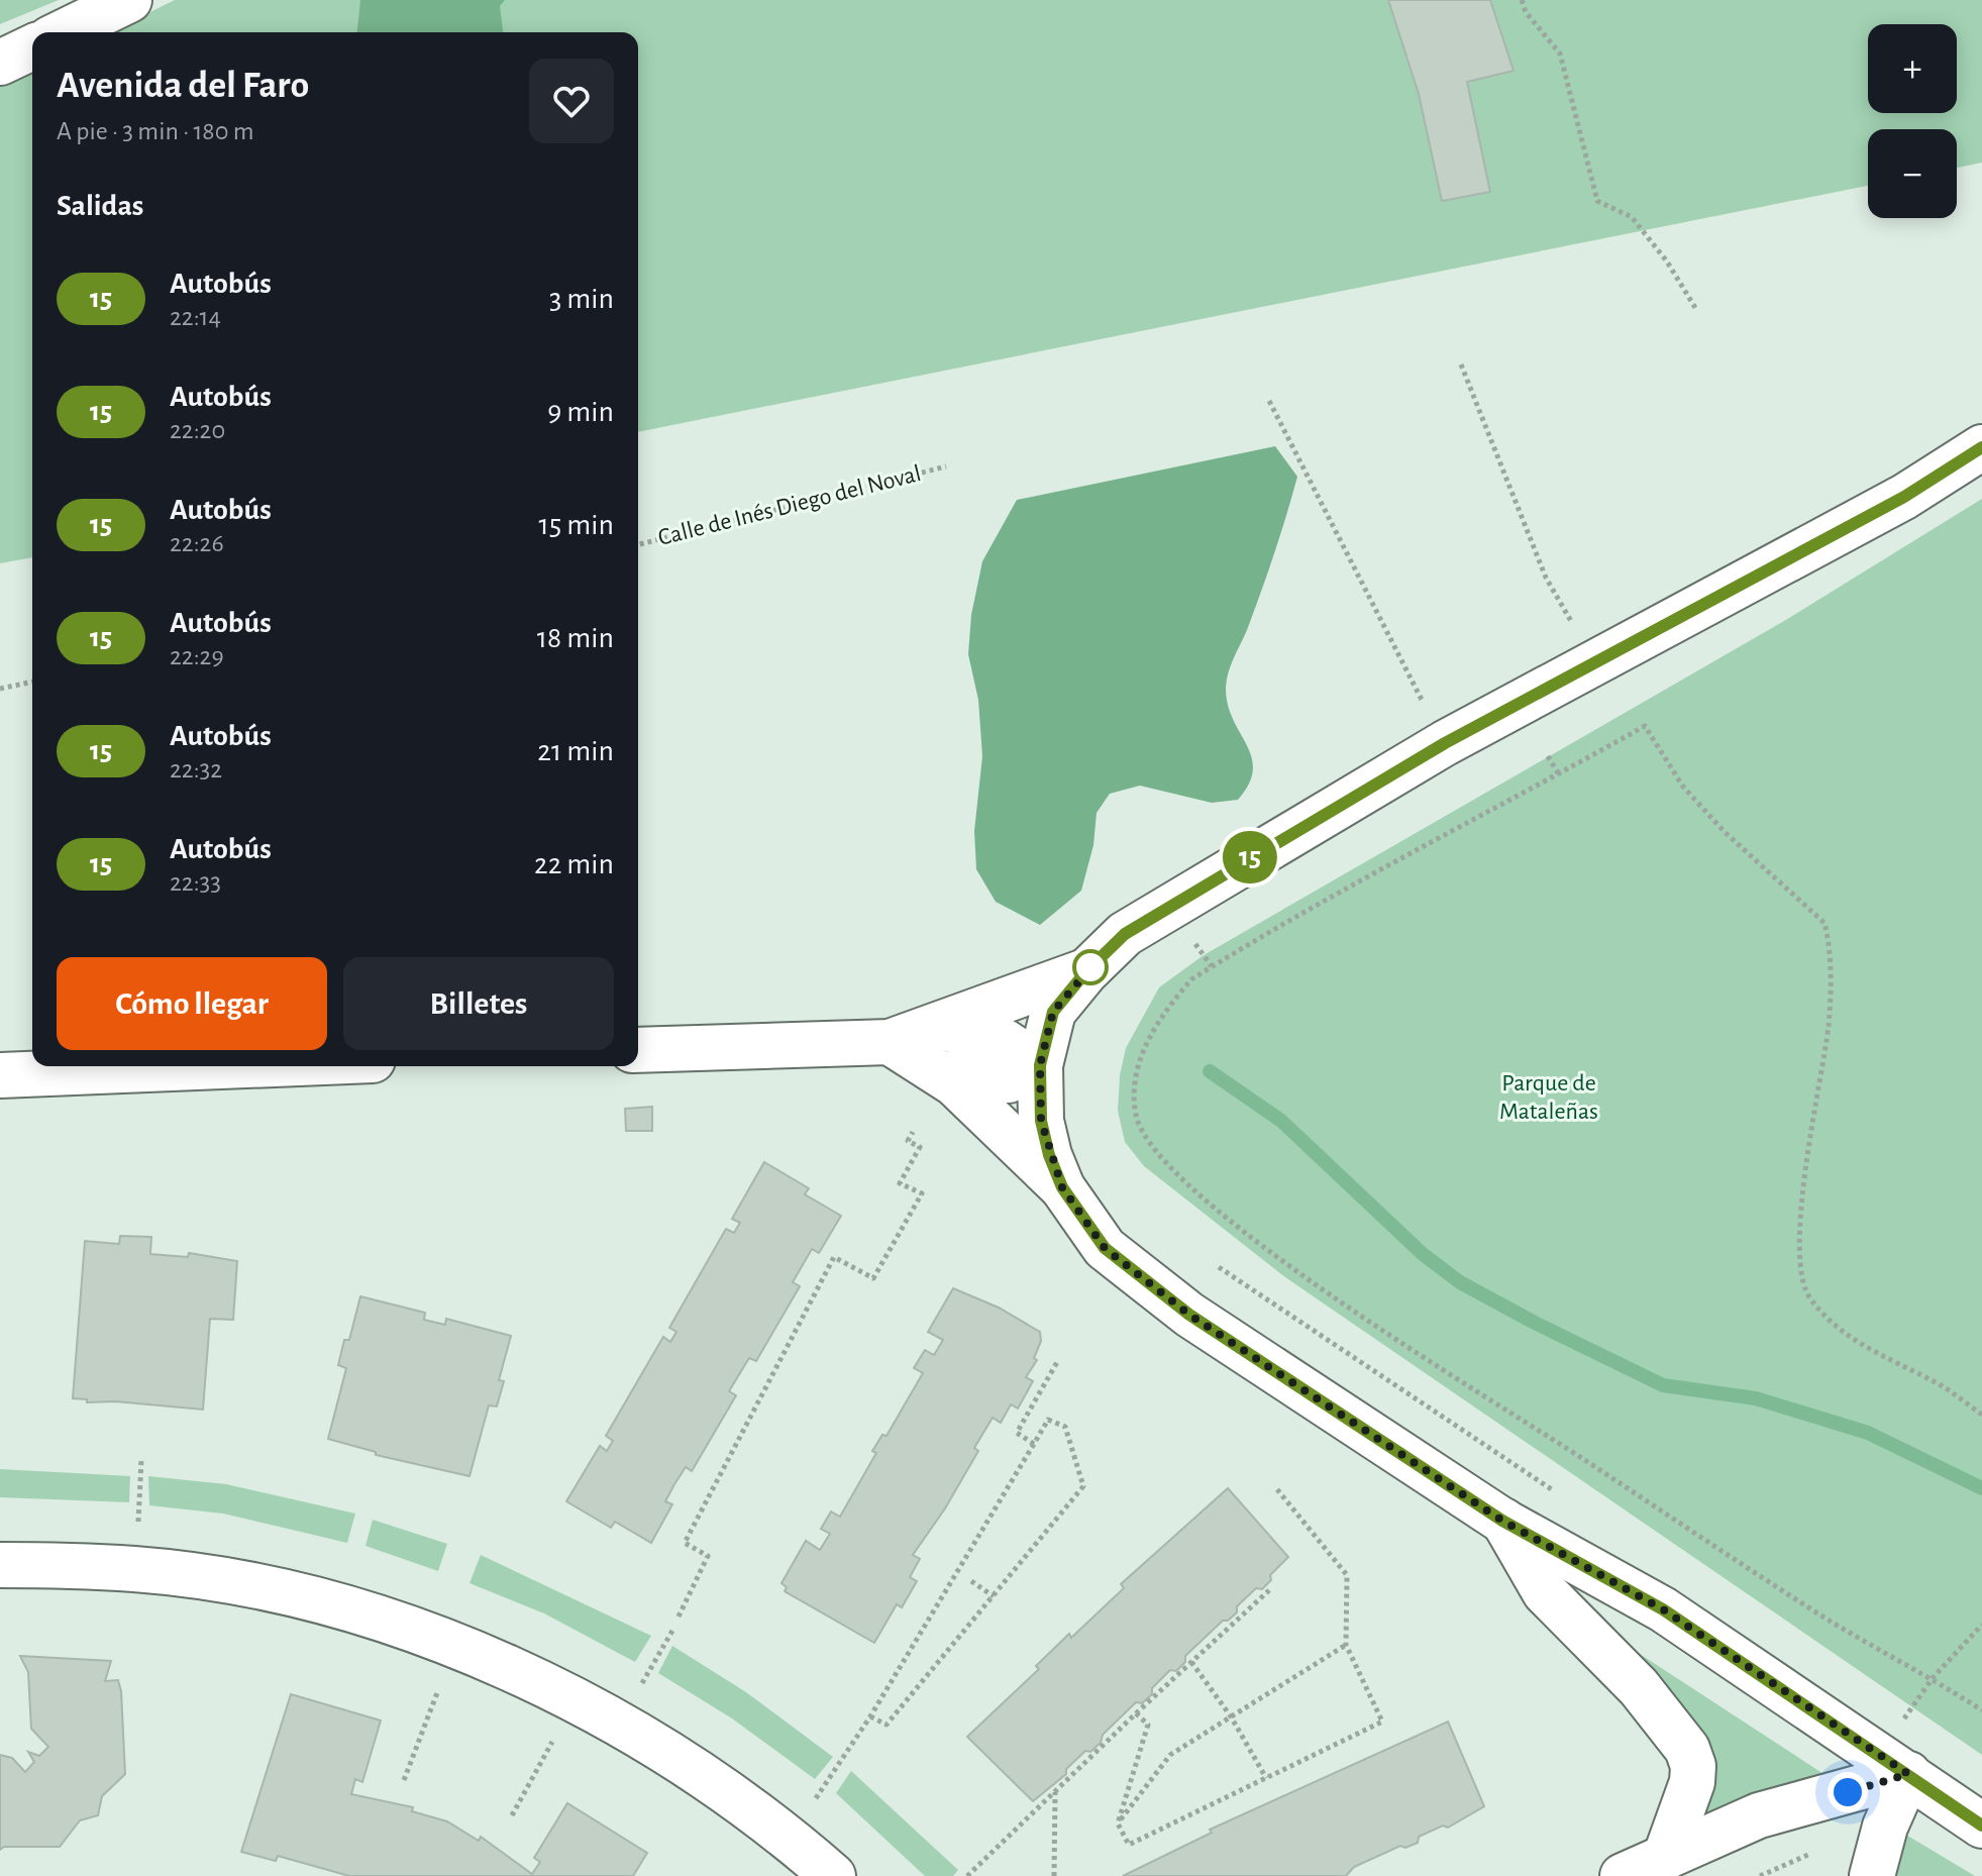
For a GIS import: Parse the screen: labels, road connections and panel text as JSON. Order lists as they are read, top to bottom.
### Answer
{
  "streets": {
    "path": ["Calle de Inés Diego del Noval"]
  },
  "parks": ["Parque de Mataleñas"],
  "lines": ["bus line 15"],
  "page": {
    "on_map": "15",
    "map_buttons": ["+", "−"],
    "heading": [
      ["Avenida del Faro", "A pie · 3 min · 180 m"],
      "Salidas"
    ],
    "list": [
      {
        "mark": "15",
        "name": "Autobús",
        "note": "22:14",
        "value": "3 min"
      },
      {
        "mark": "15",
        "name": "Autobús",
        "note": "22:20",
        "value": "9 min"
      },
      {
        "mark": "15",
        "name": "Autobús",
        "note": "22:26",
        "value": "15 min"
      },
      {
        "mark": "15",
        "name": "Autobús",
        "note": "22:29",
        "value": "18 min"
      },
      {
        "mark": "15",
        "name": "Autobús",
        "note": "22:32",
        "value": "21 min"
      },
      {
        "mark": "15",
        "name": "Autobús",
        "note": "22:33",
        "value": "22 min"
      }
    ],
    "buttons": ["Cómo llegar", "Billetes"]
  }
}
